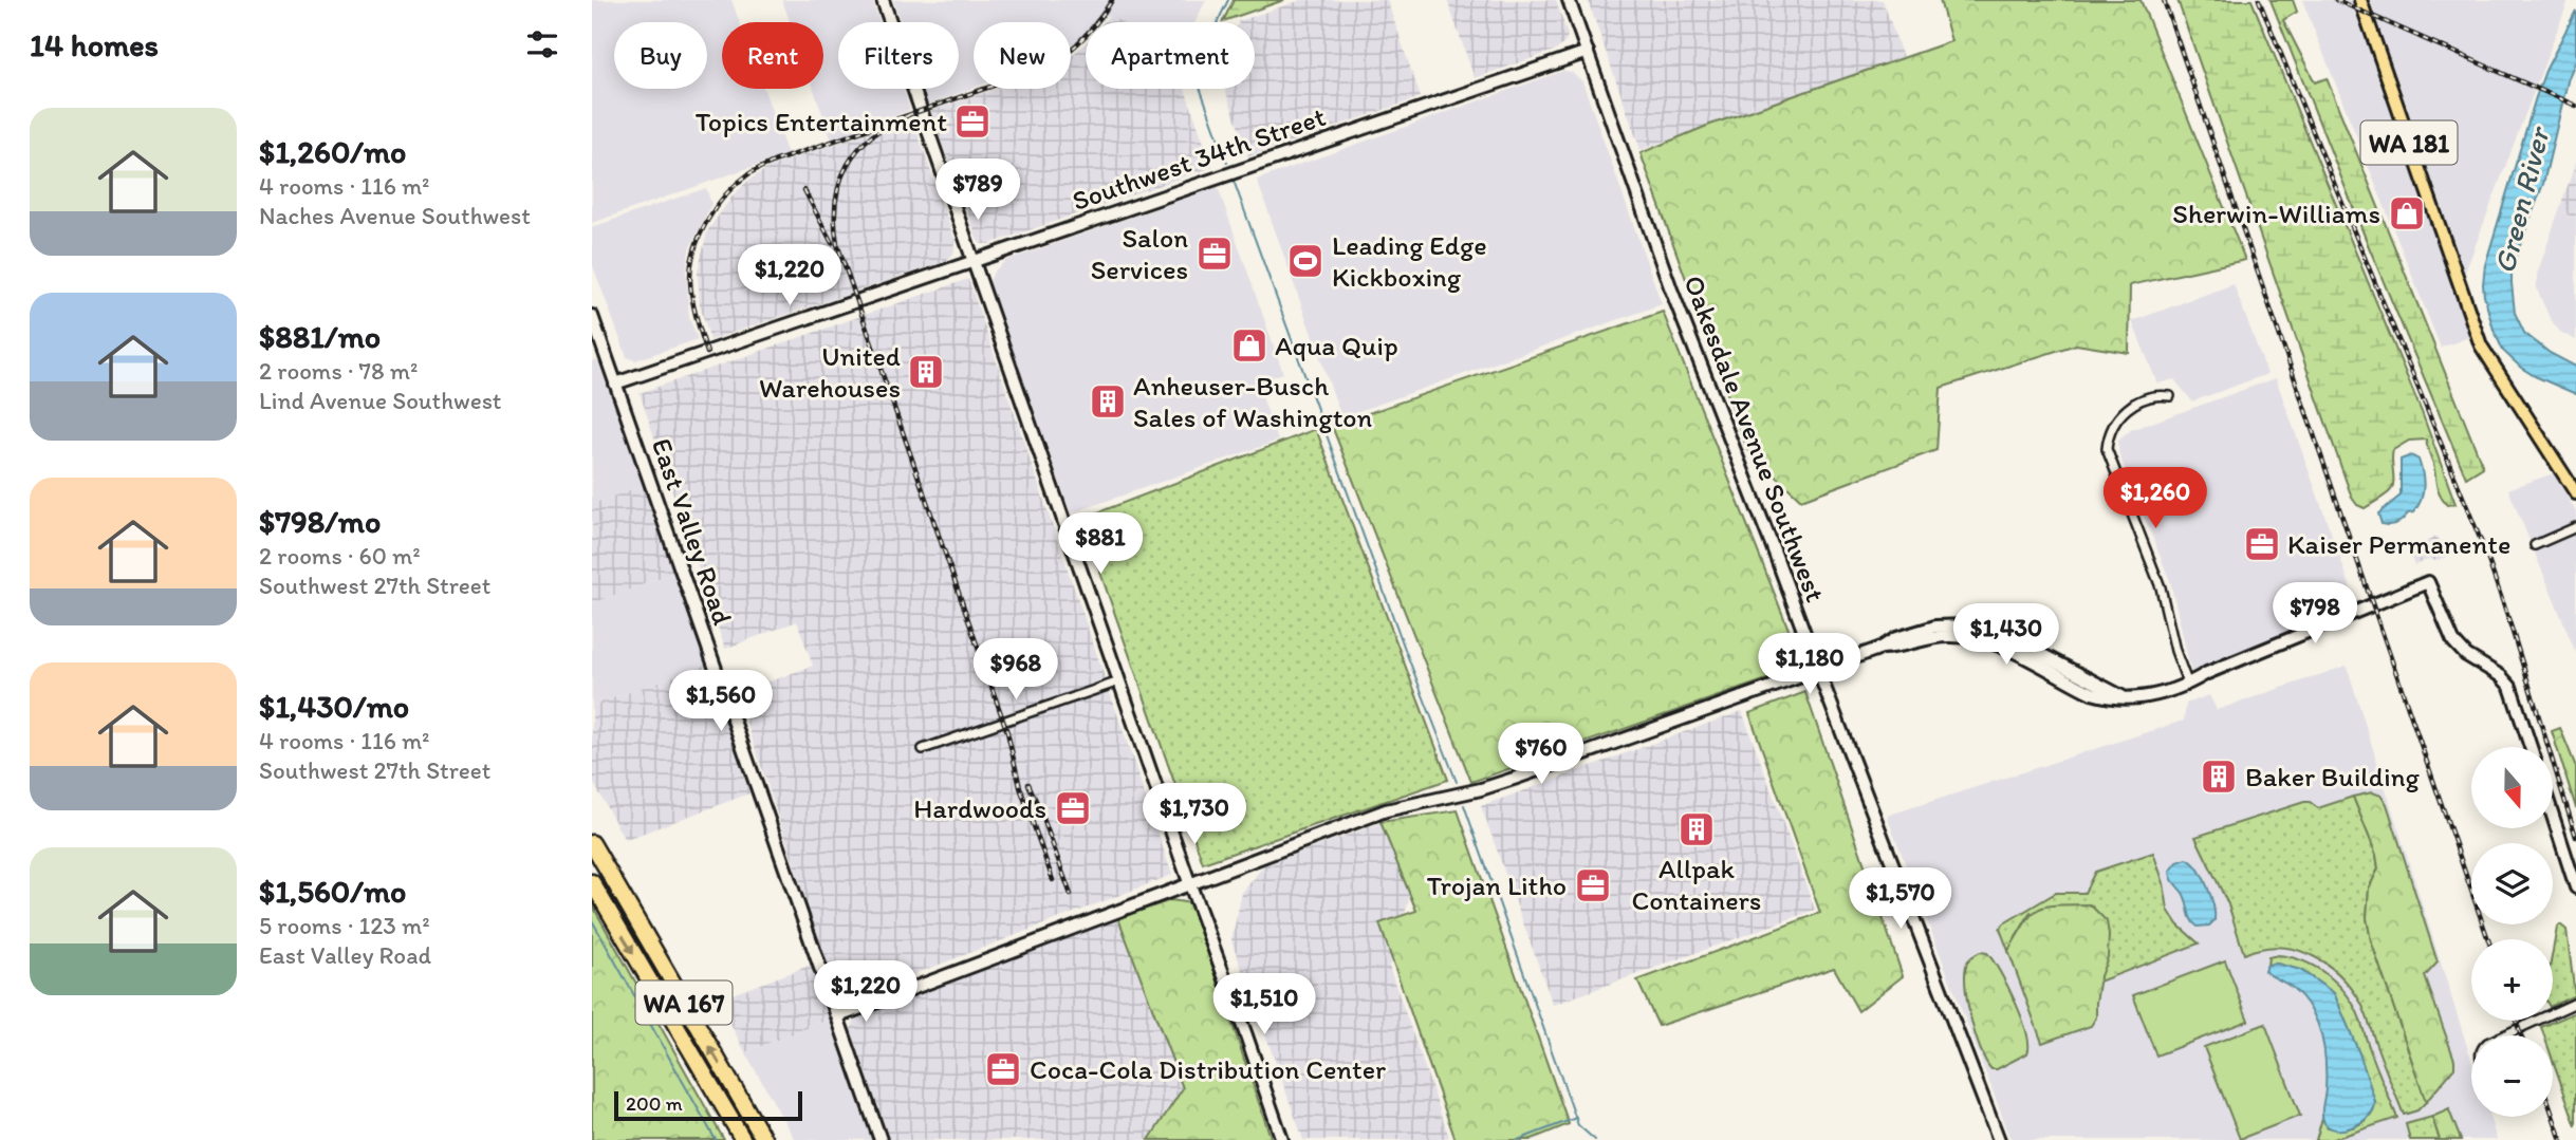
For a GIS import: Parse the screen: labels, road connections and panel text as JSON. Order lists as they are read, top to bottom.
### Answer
{
  "streets": {
    "highway": ["WA 167"],
    "main road": ["WA 181"],
    "street": ["Southwest 34th Street", "Oakesdale Avenue Southwest", "East Valley Road"]
  },
  "crossings": [
    ["Southwest 34th Street", "Oakesdale Avenue Southwest"],
    ["Southwest 34th Street", "East Valley Road"]
  ],
  "water": ["Green River"],
  "places": {
    "office": [
      "Topics Entertainment",
      "Salon Services",
      "Kaiser Permanente",
      "Hardwoods",
      "Trojan Litho",
      "Coca-Cola Distribution Center"
    ],
    "shop": ["Sherwin-Williams", "Aqua Quip"],
    "sports": ["Leading Edge Kickboxing"],
    "building": [
      "United Warehouses",
      "Anheuser-Busch Sales of Washington",
      "Baker Building",
      "Allpak Containers"
    ]
  },
  "scale_bar": "200 m",
  "north": "bottom",
  "page": {
    "heading": "14 homes",
    "chip": [
      "Buy",
      "Rent",
      "Filters",
      "New",
      "Apartment"
    ],
    "list": [
      {
        "name": "$1,260/mo",
        "note": "4 rooms · 116 m² · Naches Avenue Southwest"
      },
      {
        "name": "$881/mo",
        "note": "2 rooms · 78 m² · Lind Avenue Southwest"
      },
      {
        "name": "$798/mo",
        "note": "2 rooms · 60 m² · Southwest 27th Street"
      },
      {
        "name": "$1,430/mo",
        "note": "4 rooms · 116 m² · Southwest 27th Street"
      },
      {
        "name": "$1,560/mo",
        "note": "5 rooms · 123 m² · East Valley Road"
      }
    ],
    "price": [
      "$789",
      "$1,220",
      "$1,260",
      "$881",
      "$798",
      "$1,430",
      "$1,180",
      "$968",
      "$1,560",
      "$760",
      "$1,730",
      "$1,570",
      "$1,220",
      "$1,510"
    ],
    "map_buttons": ["+", "−"],
    "scale": "200 m"
  }
}
